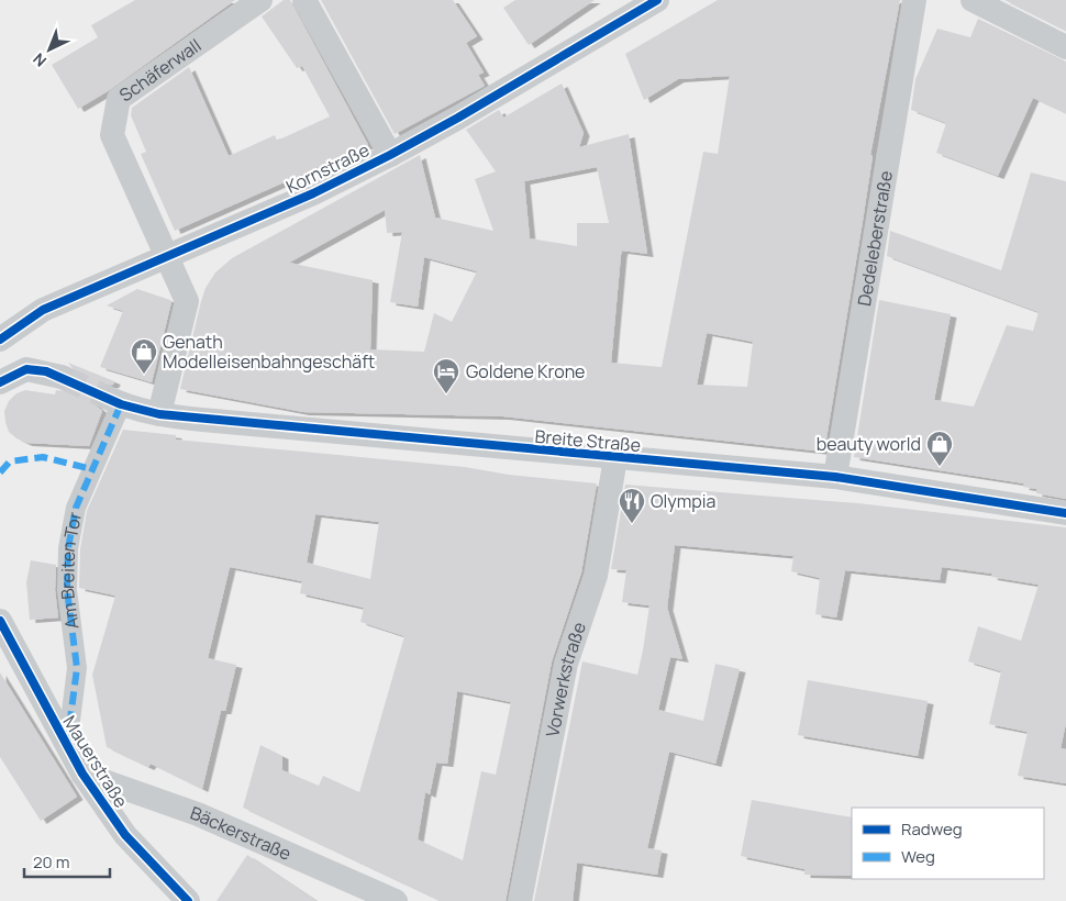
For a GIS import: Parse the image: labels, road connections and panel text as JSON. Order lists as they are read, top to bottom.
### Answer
{
  "streets": {
    "street": [
      "Schäferwall",
      "Kornstraße",
      "Dedeleberstraße",
      "Breite Straße",
      "Am Breiten Tor",
      "Vorwerkstraße",
      "Mauerstraße",
      "Bäckerstraße"
    ]
  },
  "crossings": [
    ["Schäferwall", "Kornstraße"],
    ["Schäferwall", "Breite Straße"],
    ["Dedeleberstraße", "Breite Straße"],
    ["Breite Straße", "Am Breiten Tor"],
    ["Breite Straße", "Vorwerkstraße"],
    ["Am Breiten Tor", "Mauerstraße"],
    ["Mauerstraße", "Bäckerstraße"]
  ],
  "places": {
    "shop": ["Genath Modelleisenbahngeschäft", "beauty world"],
    "hotel": ["Goldene Krone"],
    "restaurant": ["Olympia"]
  },
  "legend": ["Radweg", "Weg"],
  "scale_bar": "20 m",
  "north": "bottom left"
}
